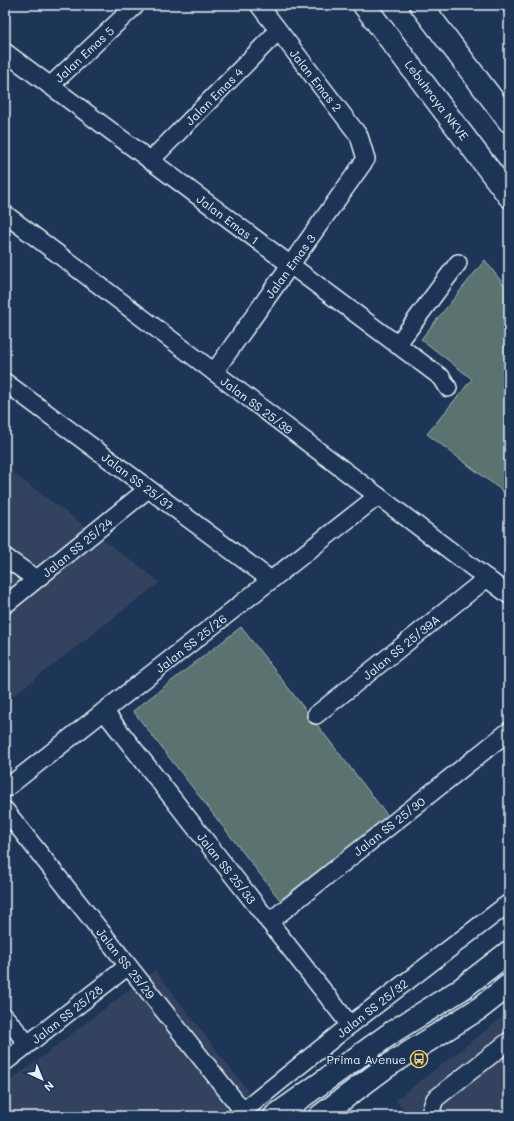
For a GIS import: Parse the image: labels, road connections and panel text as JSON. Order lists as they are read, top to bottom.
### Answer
{
  "streets": {
    "main road": ["Lebuhraya NKVE"],
    "street": [
      "Jalan Emas 5",
      "Jalan Emas 2",
      "Jalan Emas 4",
      "Jalan Emas 1",
      "Jalan Emas 3",
      "Jalan SS 25/39",
      "Jalan SS 25/37",
      "Jalan SS 25/24",
      "Jalan SS 25/26",
      "Jalan SS 25/39A",
      "Jalan SS 25/30",
      "Jalan SS 25/33",
      "Jalan SS 25/29",
      "Jalan SS 25/32",
      "Jalan SS 25/28"
    ]
  },
  "crossings": [
    ["Jalan Emas 5", "Jalan Emas 1"],
    ["Jalan Emas 2", "Jalan Emas 4"],
    ["Jalan Emas 2", "Jalan Emas 3"],
    ["Jalan Emas 4", "Jalan Emas 1"],
    ["Jalan Emas 1", "Jalan Emas 3"],
    ["Jalan Emas 3", "Jalan SS 25/39"],
    ["Jalan SS 25/39", "Jalan SS 25/26"],
    ["Jalan SS 25/39", "Jalan SS 25/39A"],
    ["Jalan SS 25/37", "Jalan SS 25/24"],
    ["Jalan SS 25/37", "Jalan SS 25/26"],
    ["Jalan SS 25/26", "Jalan SS 25/33"],
    ["Jalan SS 25/30", "Jalan SS 25/33"],
    ["Jalan SS 25/33", "Jalan SS 25/32"],
    ["Jalan SS 25/29", "Jalan SS 25/32"],
    ["Jalan SS 25/29", "Jalan SS 25/28"]
  ],
  "places": {
    "bus stop": ["Prima Avenue"]
  },
  "north": "bottom right"
}
